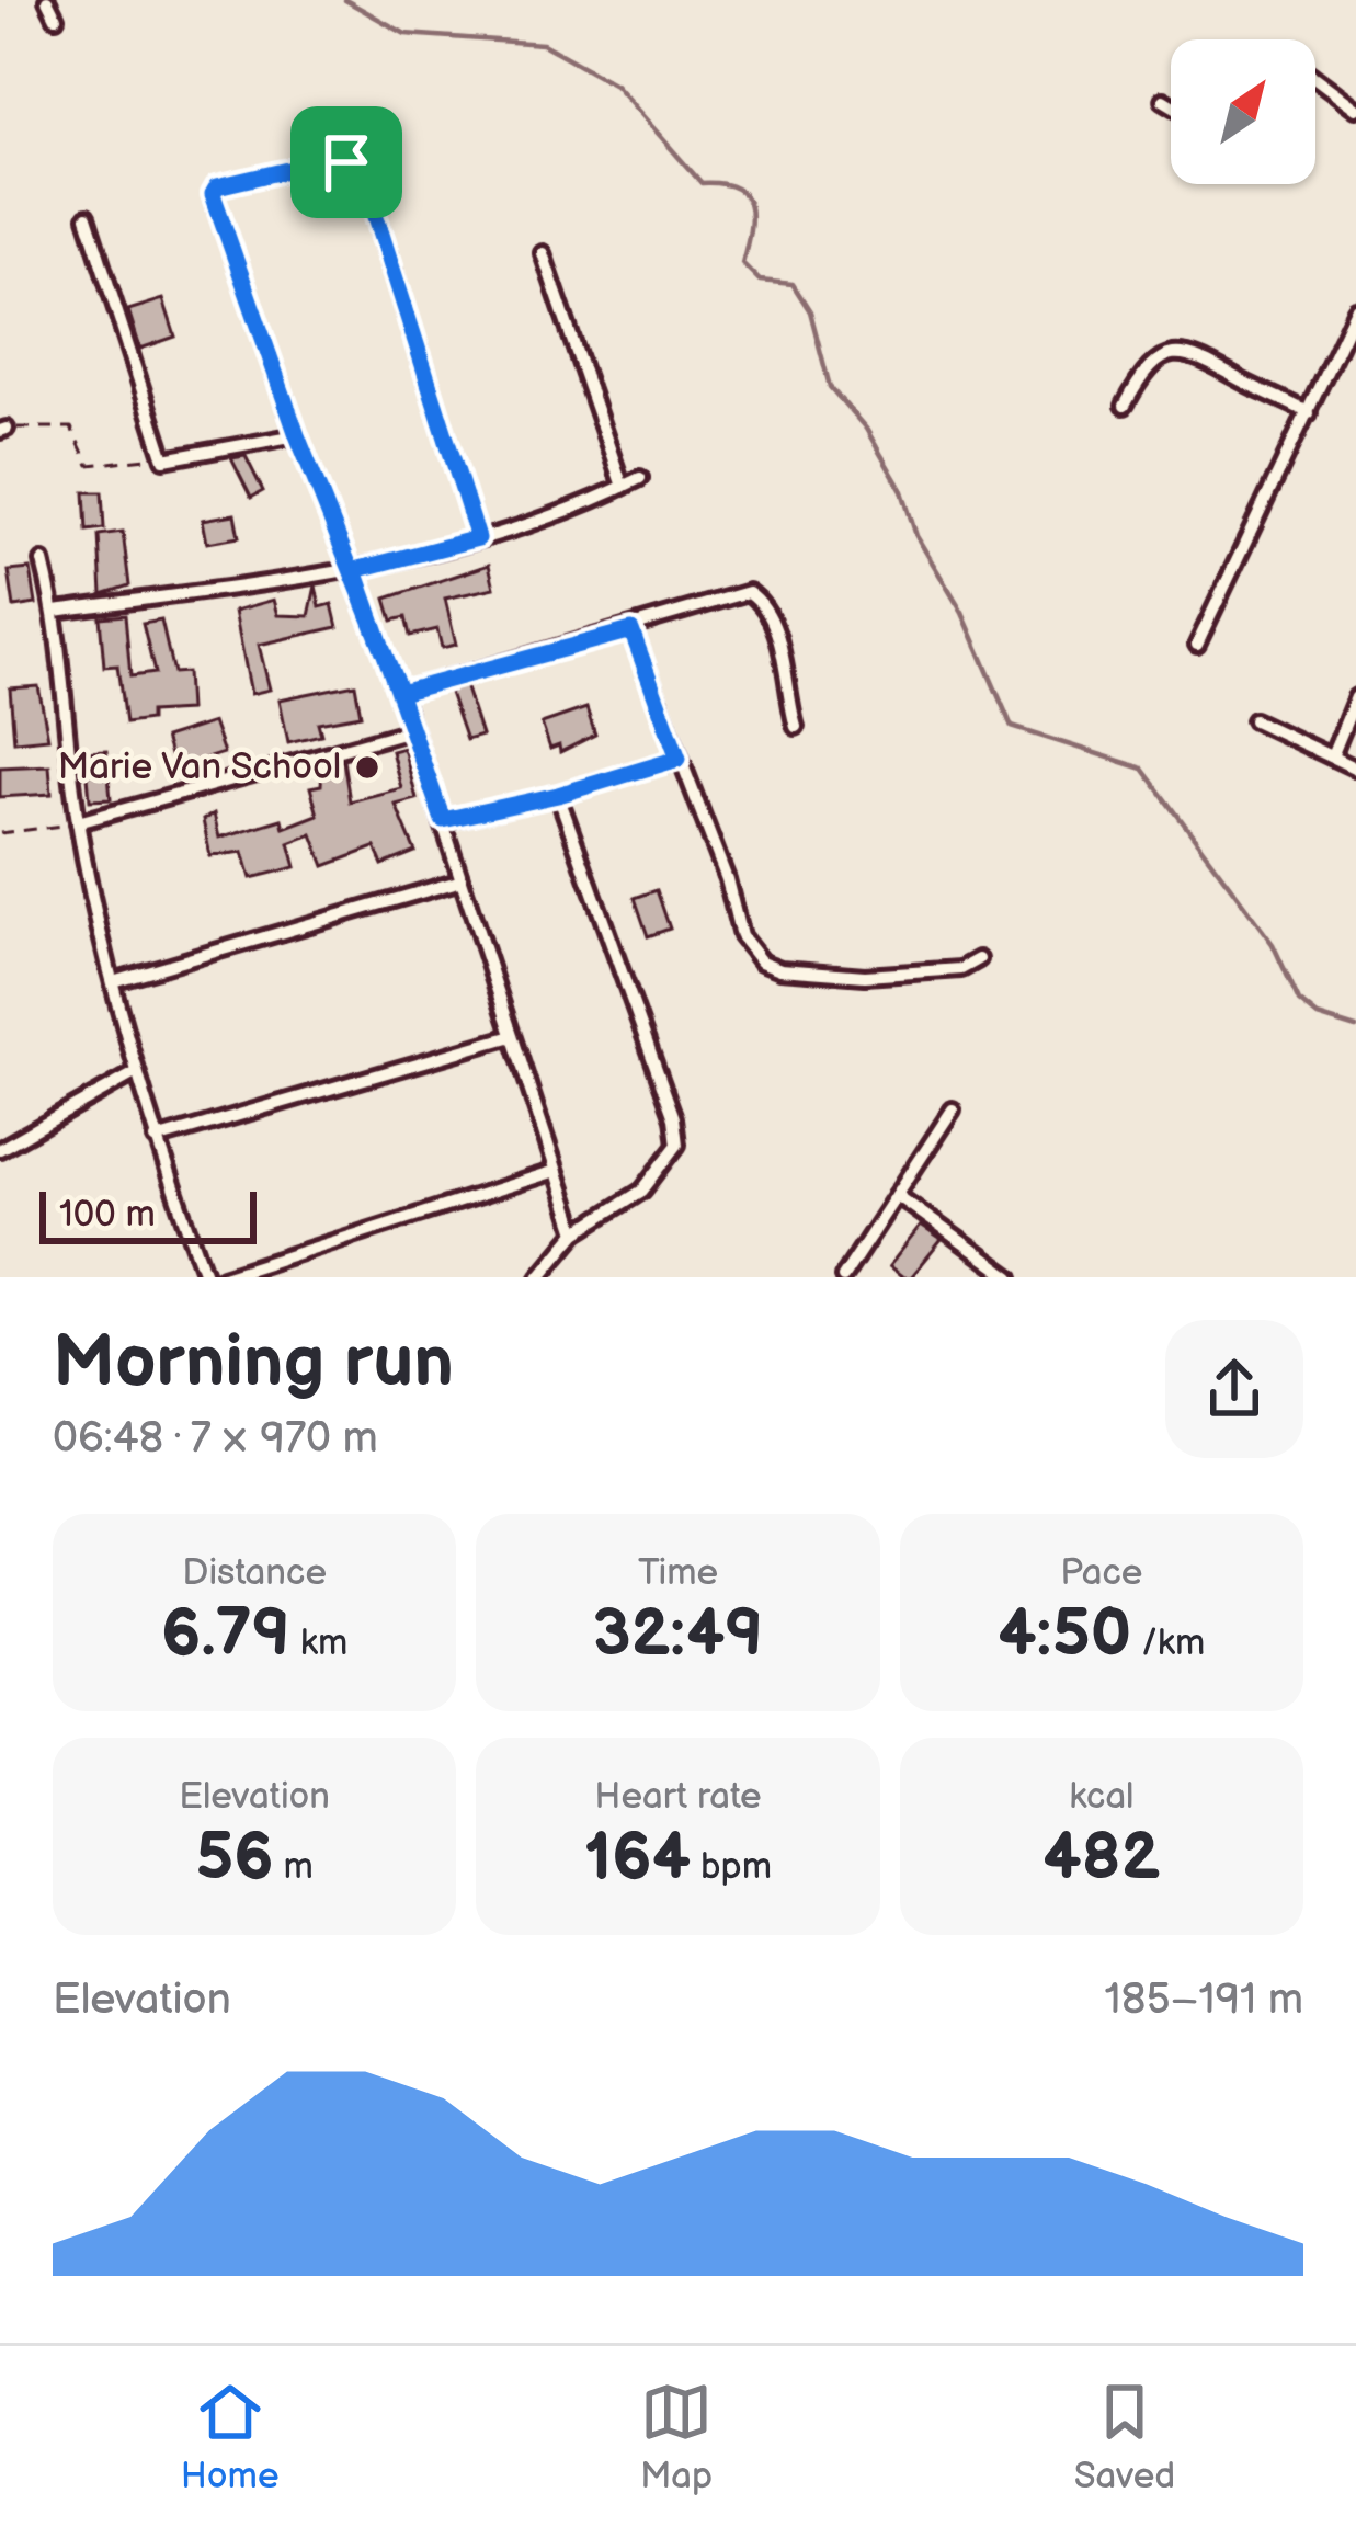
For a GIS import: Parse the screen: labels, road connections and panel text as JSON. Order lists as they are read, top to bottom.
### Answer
{
  "places": ["Marie Van School"],
  "scale_bar": "100 m",
  "north": "top right",
  "page": {
    "scale": "100 m",
    "heading": ["Morning run", "06:48 · 7 × 970 m"],
    "stats": [
      ["Distance", "6.79 km"],
      ["Time", "32:49"],
      ["Pace", "4:50 /km"],
      ["Elevation", "56 m"],
      ["Heart rate", "164 bpm"],
      ["kcal", "482"]
    ],
    "chart": ["Elevation", "185–191 m"],
    "tabs": ["Home", "Map", "Saved"]
  }
}
